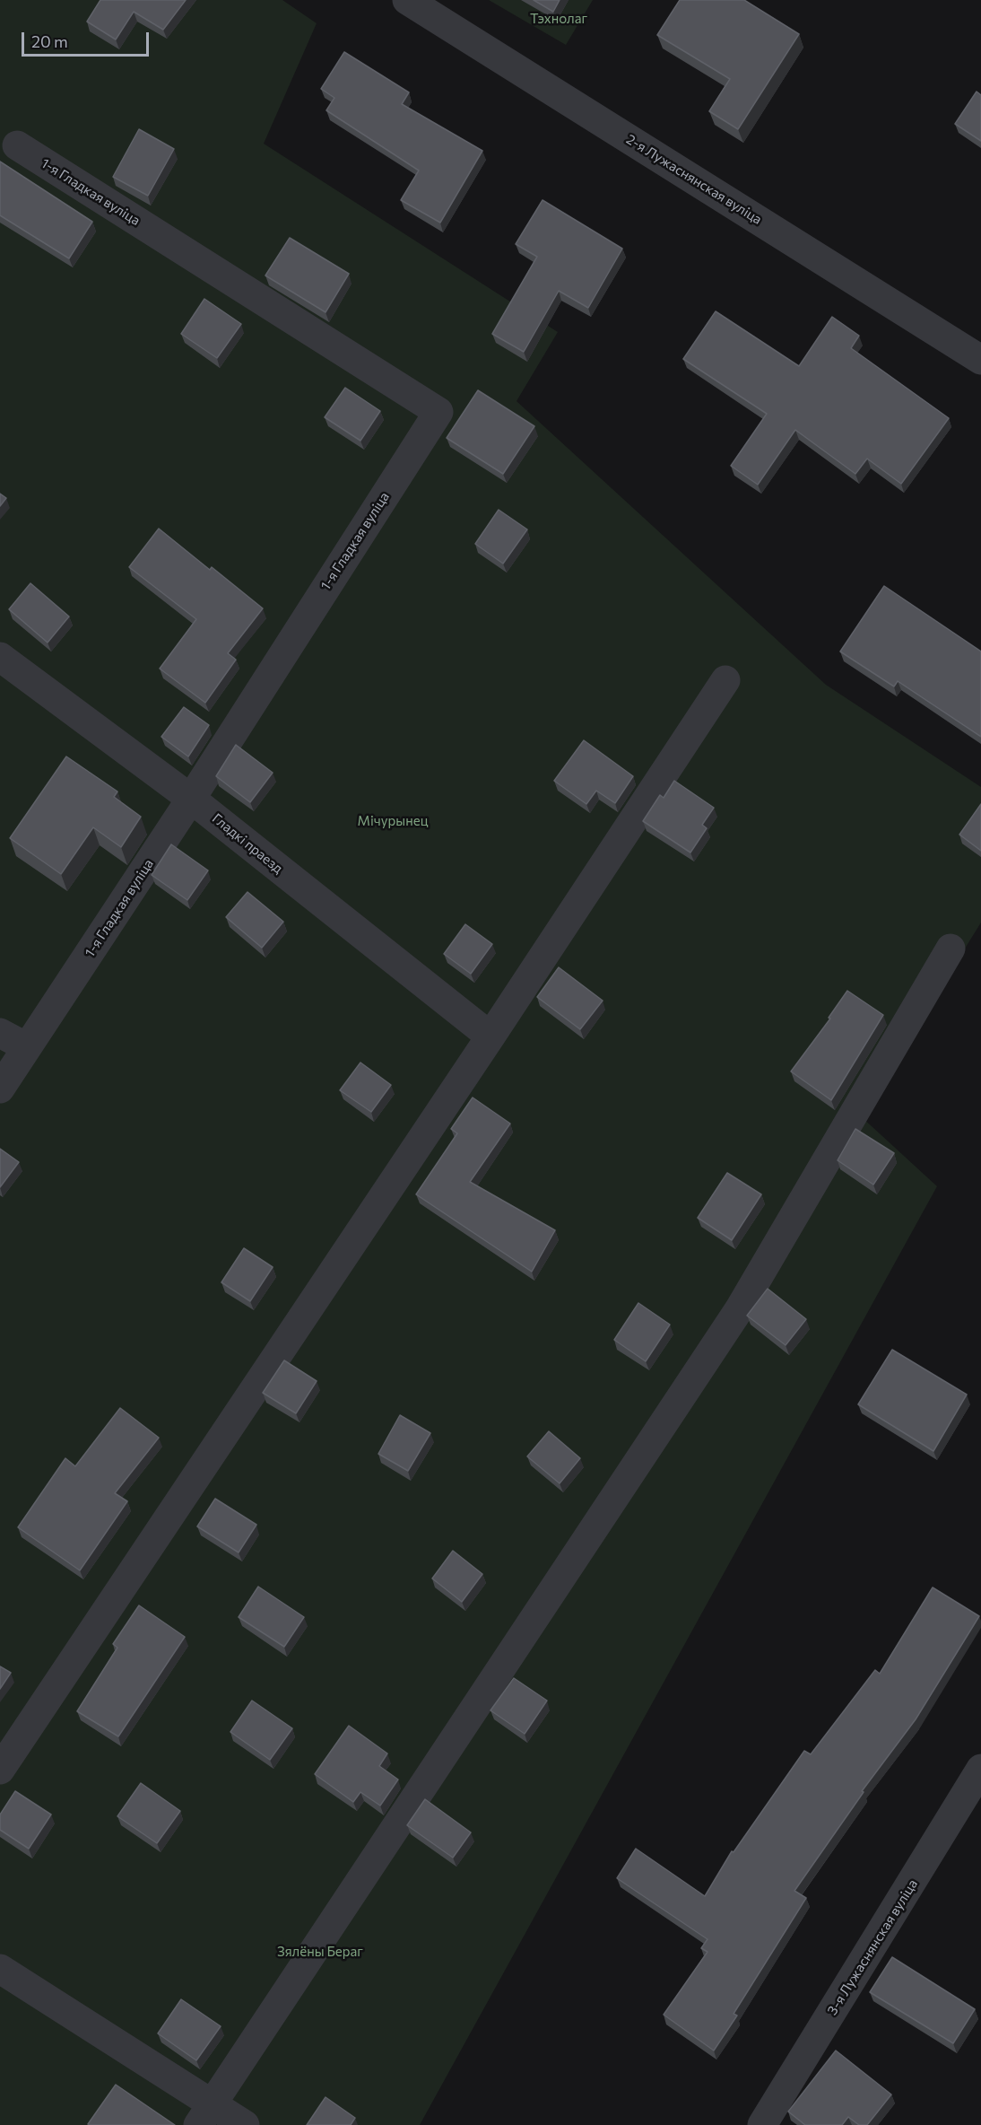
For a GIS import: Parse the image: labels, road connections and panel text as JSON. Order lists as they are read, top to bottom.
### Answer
{
  "streets": {
    "street": [
      "2-я Лужаснянская вуліца",
      "1-я Гладкая вуліца",
      "Гладкі праезд",
      "3-я Лужаснянская вуліца"
    ]
  },
  "crossings": [
    ["1-я Гладкая вуліца", "Гладкі праезд"]
  ],
  "parks": ["Тэхнолаг", "Мічурынец", "Зялёны Бераг"],
  "scale_bar": "20 m"
}
